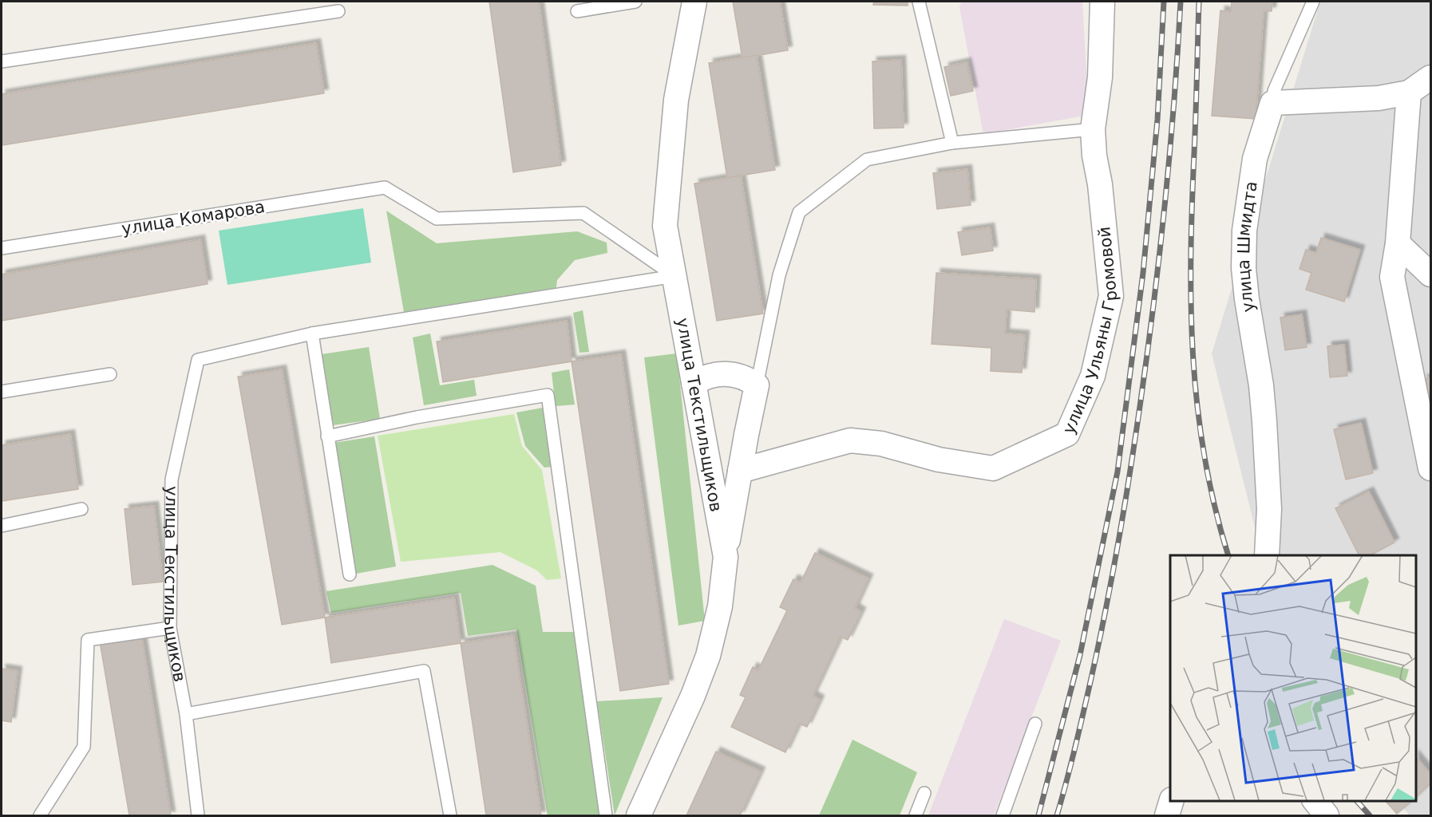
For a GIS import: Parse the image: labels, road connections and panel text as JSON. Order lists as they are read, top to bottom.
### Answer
{
  "streets": {
    "street": ["улица Шмидта", "улица Ульяны Громовой", "улица Текстильщиков"],
    "lane": ["улица Комарова"]
  },
  "crossings": [
    ["улица Комарова", "улица Текстильщиков"]
  ]
}
